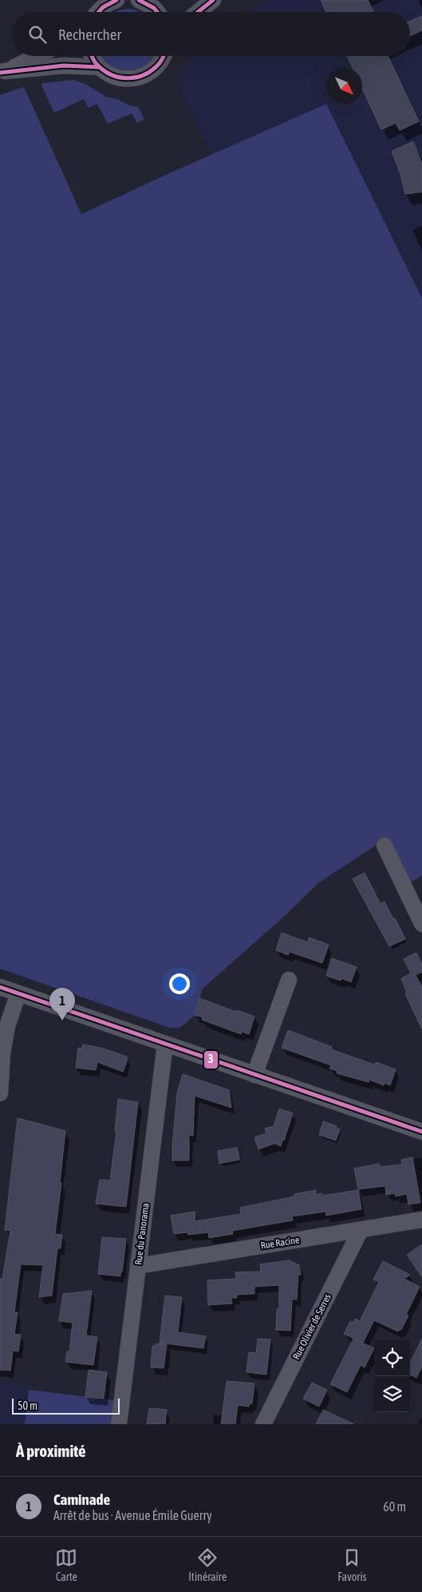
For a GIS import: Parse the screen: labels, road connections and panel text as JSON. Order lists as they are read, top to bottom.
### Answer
{
  "streets": {
    "street": ["Rue du Panorama", "Rue Racine", "Rue Olivier de Serres"]
  },
  "crossings": [
    ["Rue du Panorama", "Rue Racine"],
    ["Rue Racine", "Rue Olivier de Serres"]
  ],
  "lines": ["transit line 3"],
  "scale_bar": "50 m",
  "north": "bottom right",
  "page": {
    "search": "Rechercher",
    "pins": "1",
    "scale": "50 m",
    "heading": "À proximité",
    "list": [
      {
        "mark": "1",
        "name": "Caminade",
        "note": "Arrêt de bus · Avenue Émile Guerry",
        "value": "60 m"
      }
    ],
    "nav": ["Carte", "Itinéraire", "Favoris"]
  }
}
